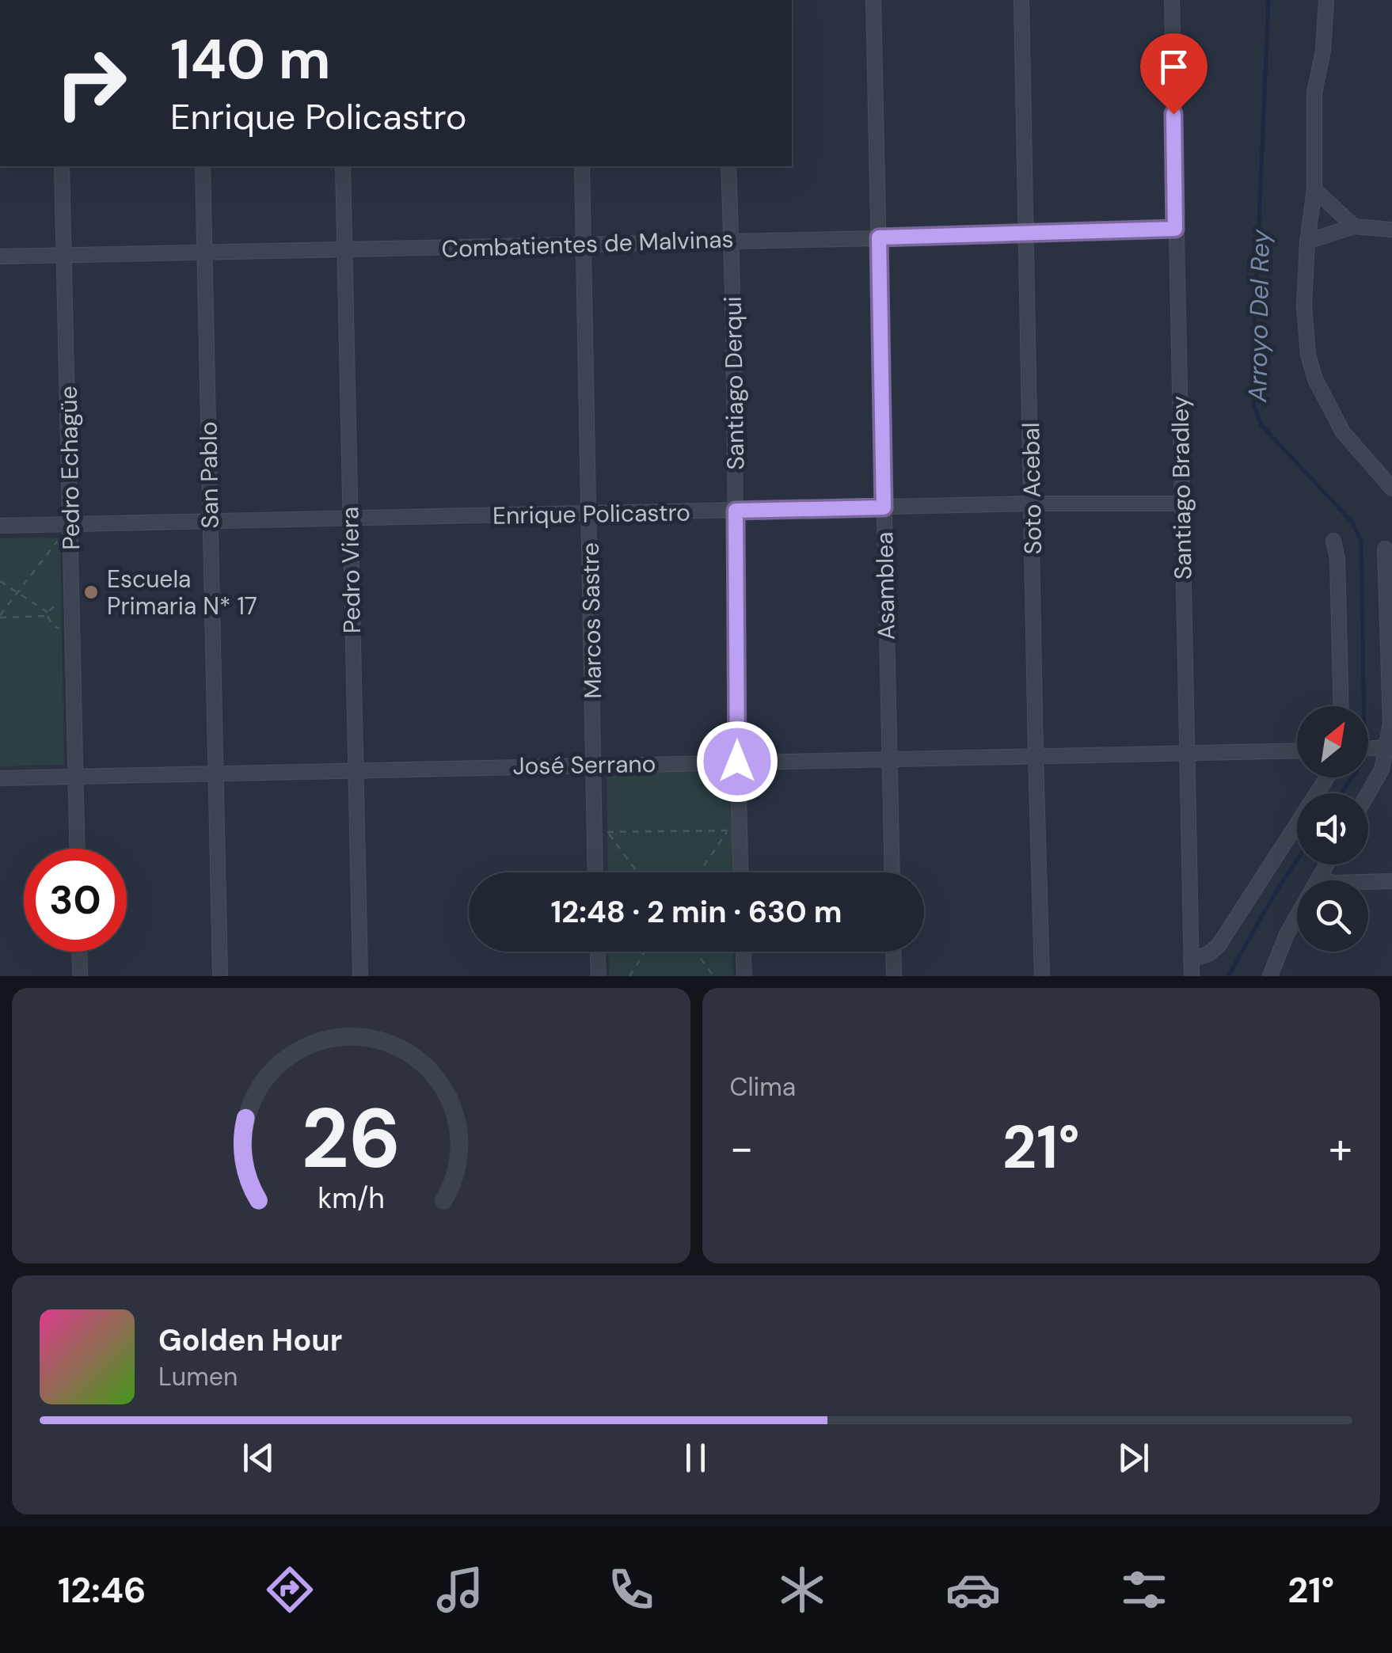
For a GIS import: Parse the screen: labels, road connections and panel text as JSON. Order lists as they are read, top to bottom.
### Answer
{
  "streets": {
    "street": [
      "Combatientes de Malvinas",
      "Santiago Derqui",
      "Pedro Echagüe",
      "San Pablo",
      "Santiago Bradley",
      "Soto Acebal",
      "Enrique Policastro",
      "Pedro Viera",
      "Asamblea",
      "Marcos Sastre",
      "José Serrano"
    ]
  },
  "crossings": [
    ["Combatientes de Malvinas", "Santiago Derqui"],
    ["Combatientes de Malvinas", "Pedro Echagüe"],
    ["Combatientes de Malvinas", "San Pablo"],
    ["Combatientes de Malvinas", "Santiago Bradley"],
    ["Combatientes de Malvinas", "Soto Acebal"],
    ["Combatientes de Malvinas", "Pedro Viera"],
    ["Combatientes de Malvinas", "Asamblea"],
    ["Combatientes de Malvinas", "Marcos Sastre"],
    ["Santiago Derqui", "Enrique Policastro"],
    ["Santiago Derqui", "José Serrano"],
    ["Pedro Echagüe", "Enrique Policastro"],
    ["Pedro Echagüe", "José Serrano"],
    ["San Pablo", "Enrique Policastro"],
    ["San Pablo", "José Serrano"],
    ["Santiago Bradley", "Enrique Policastro"],
    ["Santiago Bradley", "José Serrano"],
    ["Soto Acebal", "Enrique Policastro"],
    ["Soto Acebal", "José Serrano"],
    ["Enrique Policastro", "Pedro Viera"],
    ["Enrique Policastro", "Asamblea"],
    ["Enrique Policastro", "Marcos Sastre"],
    ["Pedro Viera", "José Serrano"],
    ["Asamblea", "José Serrano"],
    ["Marcos Sastre", "José Serrano"]
  ],
  "water": ["Arroyo Del Rey"],
  "places": ["Escuela Primaria N* 17"],
  "north": "top right",
  "page": {
    "turn": ["140 m", "Enrique Policastro"],
    "limit": "30",
    "trip": "12:48 · 2 min · 630 m",
    "tile": "Clima",
    "heat": ["−", "21°", "+"],
    "song": ["Golden Hour", "Lumen"],
    "tabs": ["12:46", "21°"],
    "gauge": ["26", "km/h"]
  }
}
